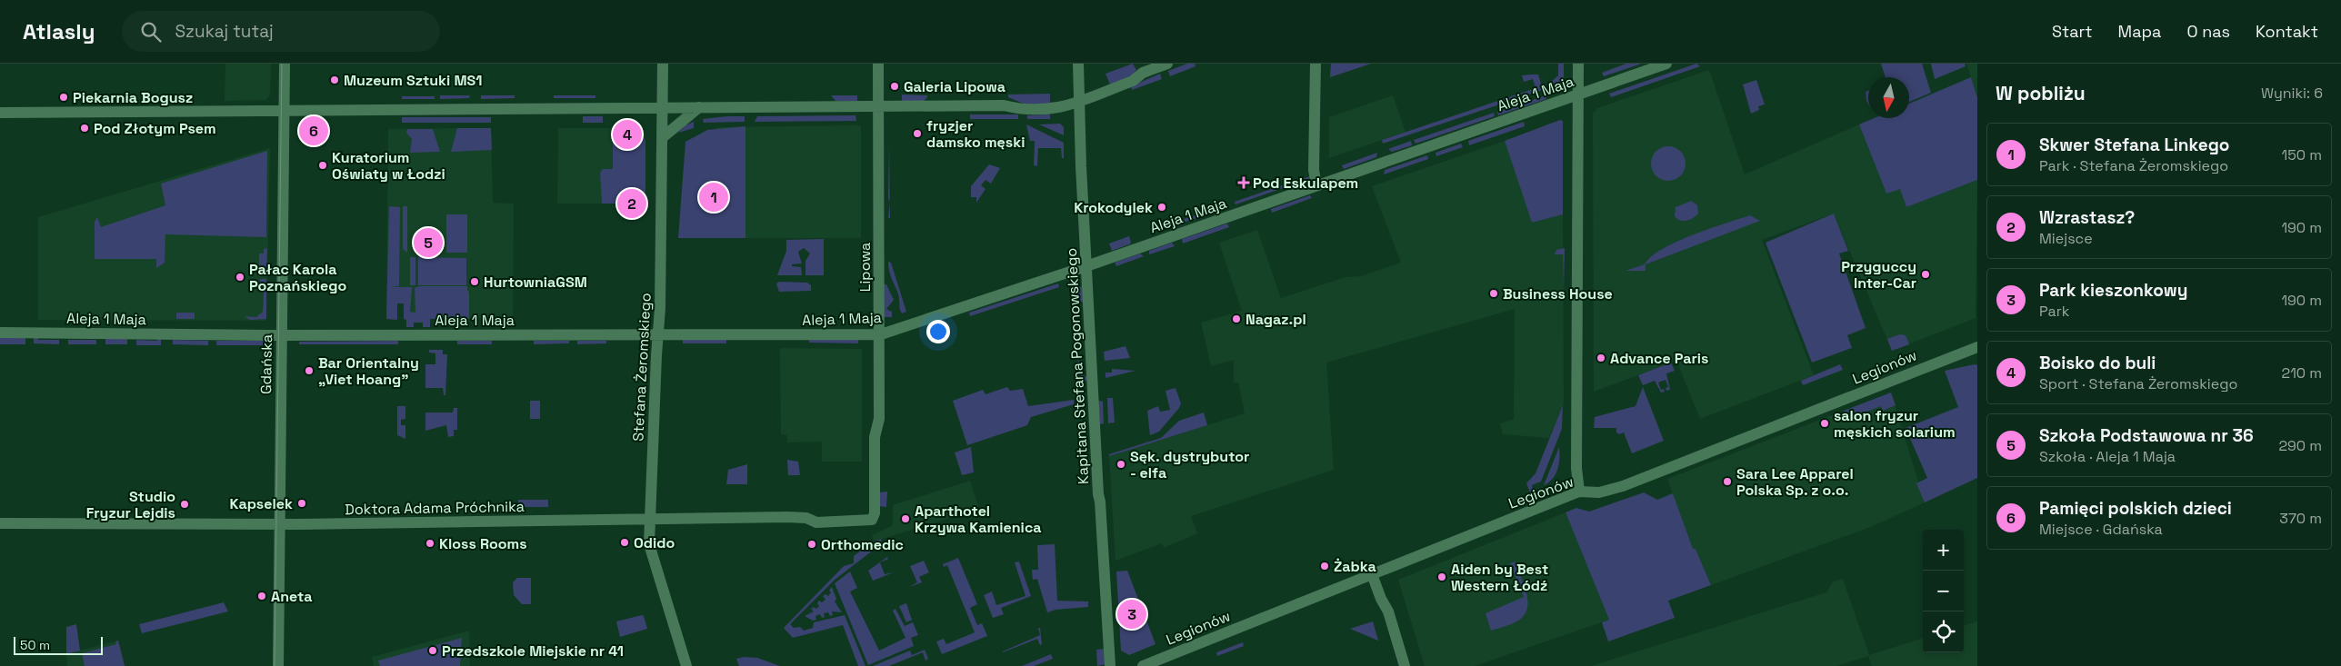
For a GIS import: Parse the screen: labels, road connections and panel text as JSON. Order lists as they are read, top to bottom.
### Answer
{
  "streets": {
    "street": [
      "Aleja 1 Maja",
      "Lipowa",
      "Gdańska",
      "Kapitana Stefana Pogonowskiego",
      "Stefana Żeromskiego",
      "Legionów",
      "Doktora Adama Próchnika"
    ]
  },
  "crossings": [
    ["Aleja 1 Maja", "Lipowa"],
    ["Aleja 1 Maja", "Gdańska"],
    ["Aleja 1 Maja", "Kapitana Stefana Pogonowskiego"],
    ["Aleja 1 Maja", "Stefana Żeromskiego"],
    ["Lipowa", "Doktora Adama Próchnika"],
    ["Gdańska", "Doktora Adama Próchnika"],
    ["Stefana Żeromskiego", "Doktora Adama Próchnika"]
  ],
  "places": {
    "other": [
      "Muzeum Sztuki MS1",
      "Galeria Lipowa",
      "Piekarnia Bogusz",
      "Pod Złotym Psem",
      "fryzjer damsko męski",
      "Kuratorium Oświaty w Łodzi",
      "Krokodylek",
      "Przyguccy Inter-Car",
      "Pałac Karola Poznańskiego",
      "HurtowniaGSM",
      "Business House",
      "Nagaz.pl",
      "Advance Paris",
      "Bar Orientalny „Viet Hoang”",
      "salon fryzur męskich solarium",
      "Sęk. dystrybutor - elfa",
      "Sara Lee Apparel Polska Sp. z o.o.",
      "Kapselek",
      "Studio Fryzur Lejdis",
      "Aparthotel Krzywa Kamienica",
      "Odido",
      "Kloss Rooms",
      "Orthomedic",
      "Żabka",
      "Aiden by Best Western Łódź",
      "Aneta",
      "Przedszkole Miejskie nr 41"
    ],
    "health": ["Pod Eskulapem"]
  },
  "scale_bar": "50 m",
  "north": "bottom",
  "page": {
    "header": "Atlasly",
    "search": "Szukaj tutaj",
    "nav": [
      "Start",
      "Mapa",
      "O nas",
      "Kontakt"
    ],
    "heading": ["W pobliżu", "Wyniki: 6"],
    "pins": [
      "6",
      "4",
      "1",
      "2",
      "5",
      "3"
    ],
    "list": [
      {
        "mark": "1",
        "name": "Skwer Stefana Linkego",
        "note": "Park · Stefana Żeromskiego",
        "value": "150 m"
      },
      {
        "mark": "2",
        "name": "Wzrastasz?",
        "note": "Miejsce",
        "value": "190 m"
      },
      {
        "mark": "3",
        "name": "Park kieszonkowy",
        "note": "Park",
        "value": "190 m"
      },
      {
        "mark": "4",
        "name": "Boisko do buli",
        "note": "Sport · Stefana Żeromskiego",
        "value": "210 m"
      },
      {
        "mark": "5",
        "name": "Szkoła Podstawowa nr 36",
        "note": "Szkoła · Aleja 1 Maja",
        "value": "290 m"
      },
      {
        "mark": "6",
        "name": "Pamięci polskich dzieci",
        "note": "Miejsce · Gdańska",
        "value": "370 m"
      }
    ],
    "map_buttons": ["+", "−"],
    "scale": "50 m"
  }
}
